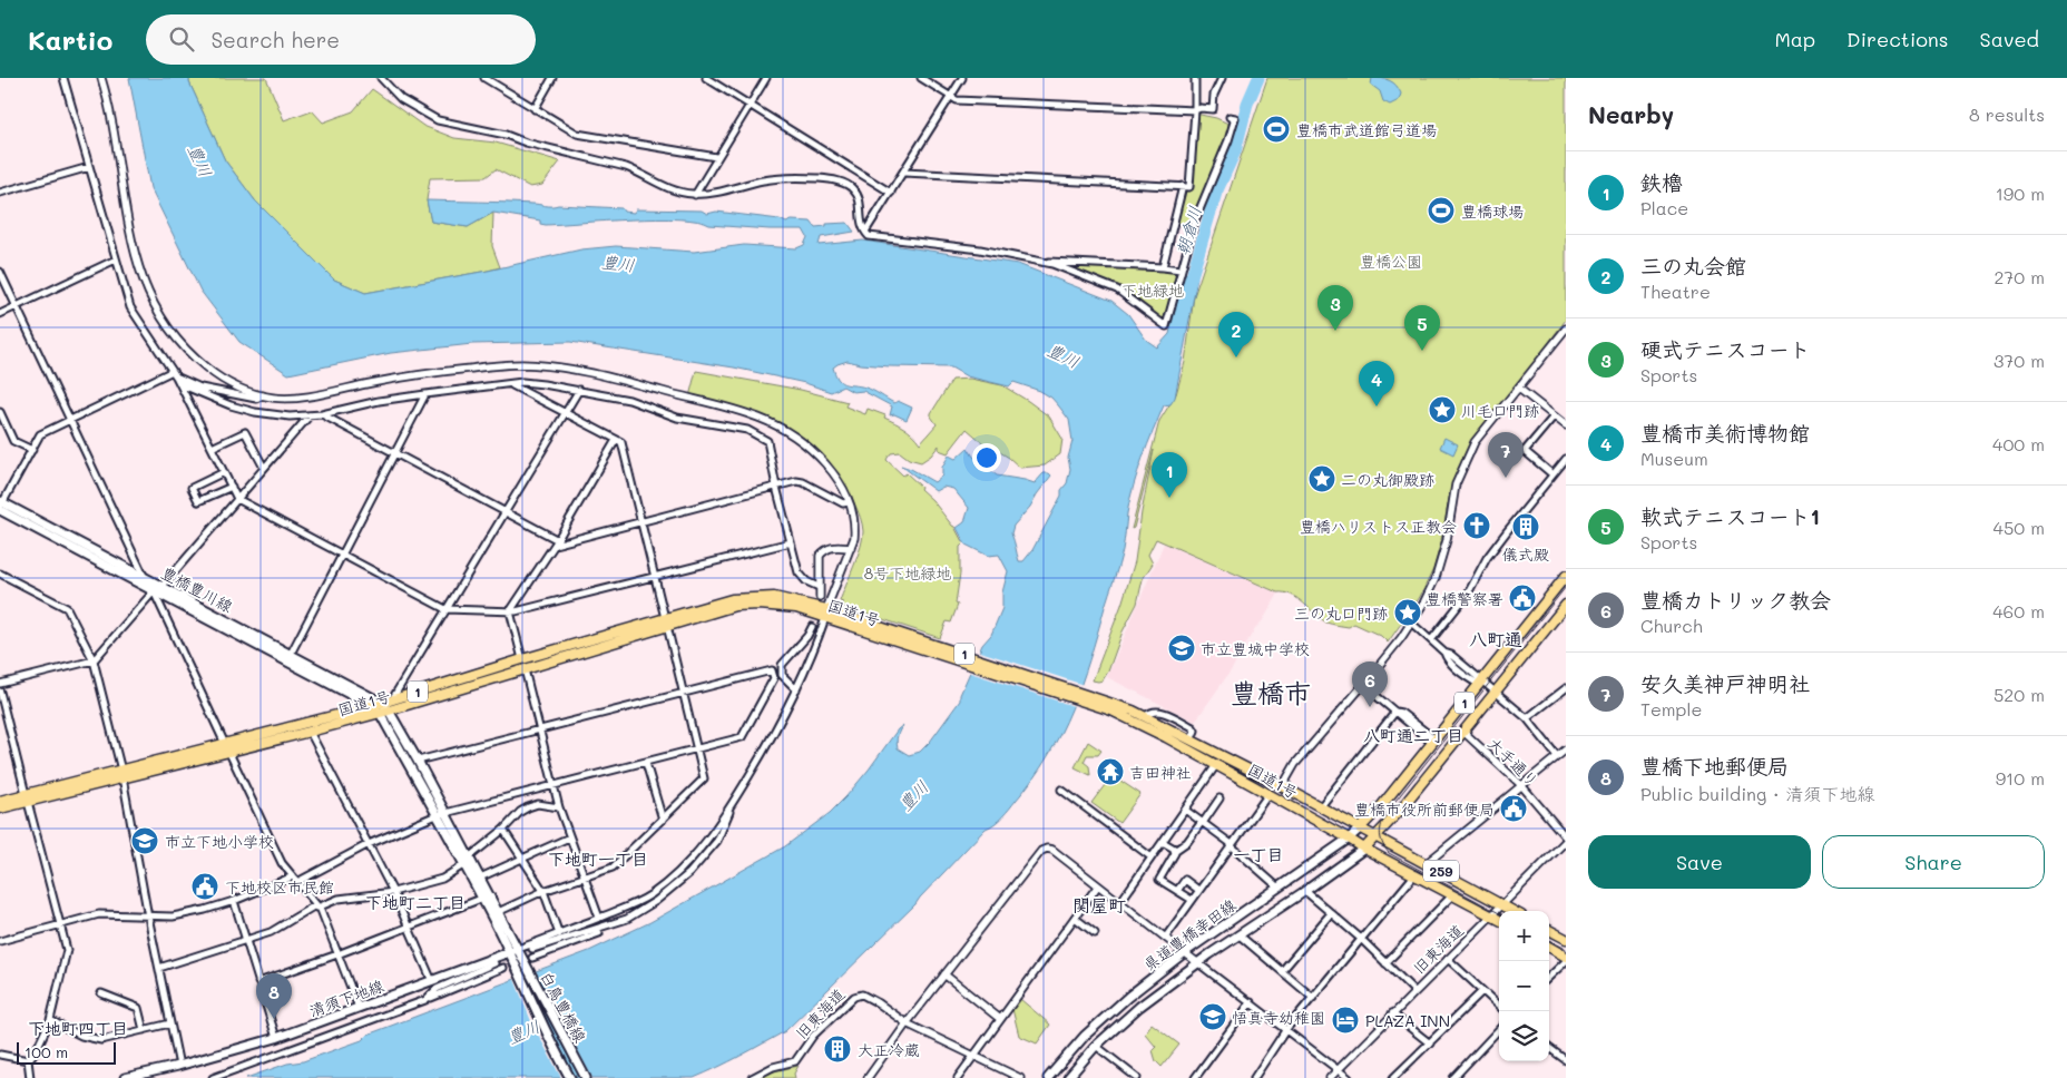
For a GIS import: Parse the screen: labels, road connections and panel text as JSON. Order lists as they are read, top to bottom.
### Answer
{
  "streets": {
    "highway": ["国道1号", "1", "259"],
    "main road": [
      "豊橋豊川線",
      "県道豊橋幸田線",
      "清須下地線",
      "白鳥豊橋線"
    ],
    "street": ["大手通り", "旧東海道"]
  },
  "crossings": [
    ["豊橋豊川線", "国道1号"],
    ["国道1号", "1"],
    ["国道1号", "259"],
    ["国道1号", "県道豊橋幸田線"],
    ["1", "大手通り"],
    ["1", "259"],
    ["1", "県道豊橋幸田線"],
    ["大手通り", "旧東海道"],
    ["259", "県道豊橋幸田線"],
    ["259", "旧東海道"],
    ["清須下地線", "白鳥豊橋線"]
  ],
  "districts": [
    "八町通",
    "豊橋市",
    "八町通二丁目",
    "一丁目",
    "下地町一丁目",
    "下地町二丁目",
    "関屋町",
    "下地町四丁目"
  ],
  "water": ["豊川", "朝倉川"],
  "parks": ["豊橋公園", "下地緑地", "8号下地緑地"],
  "places": {
    "sports": ["豊橋市武道館弓道場", "豊橋球場"],
    "place": ["川毛口門跡", "二の丸御殿跡", "三の丸口門跡"],
    "church": ["豊橋ハリストス正教会"],
    "building": ["儀式殿", "大正冷蔵"],
    "public building": ["豊橋警察署", "豊橋市役所前郵便局", "下地校区市民館"],
    "school or university": ["市立豊城中学校", "市立下地小学校", "悟真寺幼稚園"],
    "temple": ["吉田神社"],
    "hotel": ["PLAZA INN"]
  },
  "scale_bar": "100 m",
  "page": {
    "header": "Kartio",
    "search": "Search here",
    "nav": ["Map", "Directions", "Saved"],
    "heading": ["Nearby", "8 results"],
    "list": [
      {
        "mark": "1",
        "name": "鉄櫓",
        "note": "Place",
        "value": "190 m"
      },
      {
        "mark": "2",
        "name": "三の丸会館",
        "note": "Theatre",
        "value": "270 m"
      },
      {
        "mark": "3",
        "name": "硬式テニスコート",
        "note": "Sports",
        "value": "370 m"
      },
      {
        "mark": "4",
        "name": "豊橋市美術博物館",
        "note": "Museum",
        "value": "400 m"
      },
      {
        "mark": "5",
        "name": "軟式テニスコート1",
        "note": "Sports",
        "value": "450 m"
      },
      {
        "mark": "6",
        "name": "豊橋カトリック教会",
        "note": "Church",
        "value": "460 m"
      },
      {
        "mark": "7",
        "name": "安久美神戸神明社",
        "note": "Temple",
        "value": "520 m"
      },
      {
        "mark": "8",
        "name": "豊橋下地郵便局",
        "note": "Public building · 清須下地線",
        "value": "910 m"
      }
    ],
    "pins": [
      "3",
      "5",
      "2",
      "4",
      "7",
      "1",
      "6",
      "8"
    ],
    "buttons": ["Save", "Share"],
    "map_buttons": ["+", "−"],
    "scale": "100 m"
  }
}
